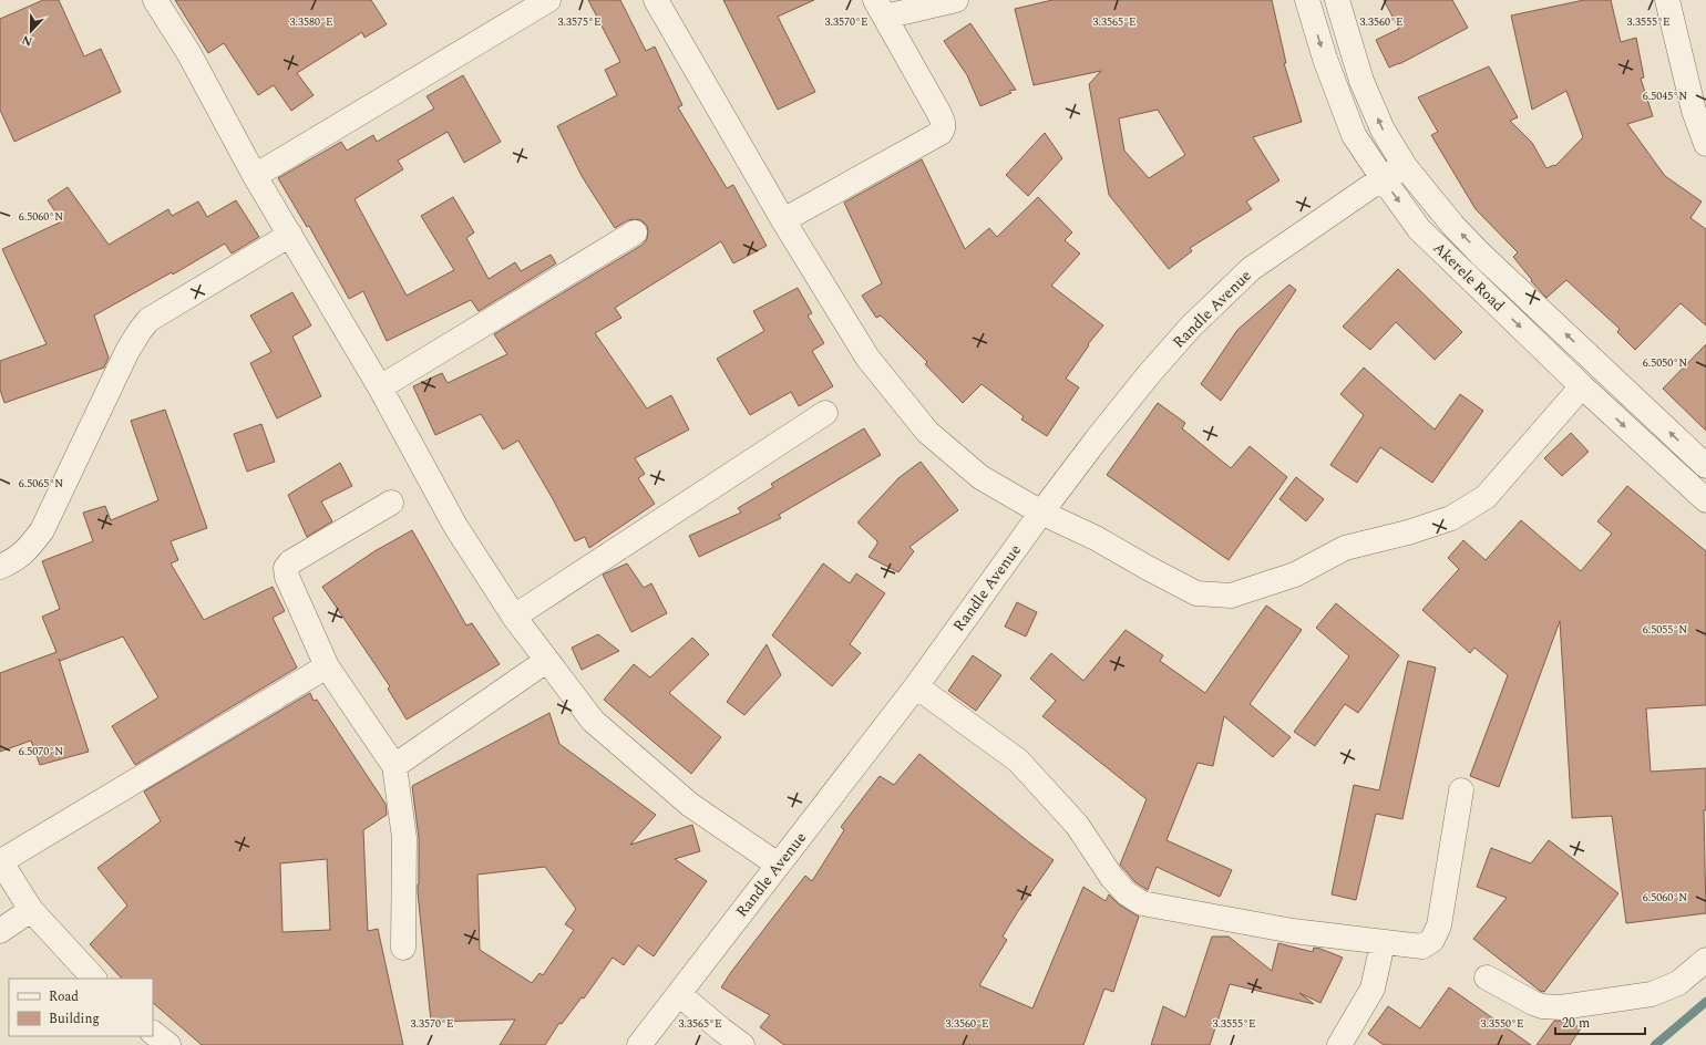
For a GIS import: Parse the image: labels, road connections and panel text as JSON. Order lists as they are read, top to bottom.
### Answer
{
  "streets": {
    "street": ["Akerele Road", "Randle Avenue"]
  },
  "crossings": [
    ["Akerele Road", "Randle Avenue"]
  ],
  "legend": ["Road", "Building"],
  "scale_bar": "20 m",
  "north": "bottom",
  "coordinates": [
    "3.3580°E",
    "3.3575°E",
    "3.3570°E",
    "3.3565°E",
    "3.3560°E",
    "3.3555°E",
    "6.5045°N",
    "6.5060°N",
    "6.5050°N",
    "6.5065°N",
    "6.5055°N",
    "6.5070°N",
    "3.3550°E"
  ]
}
